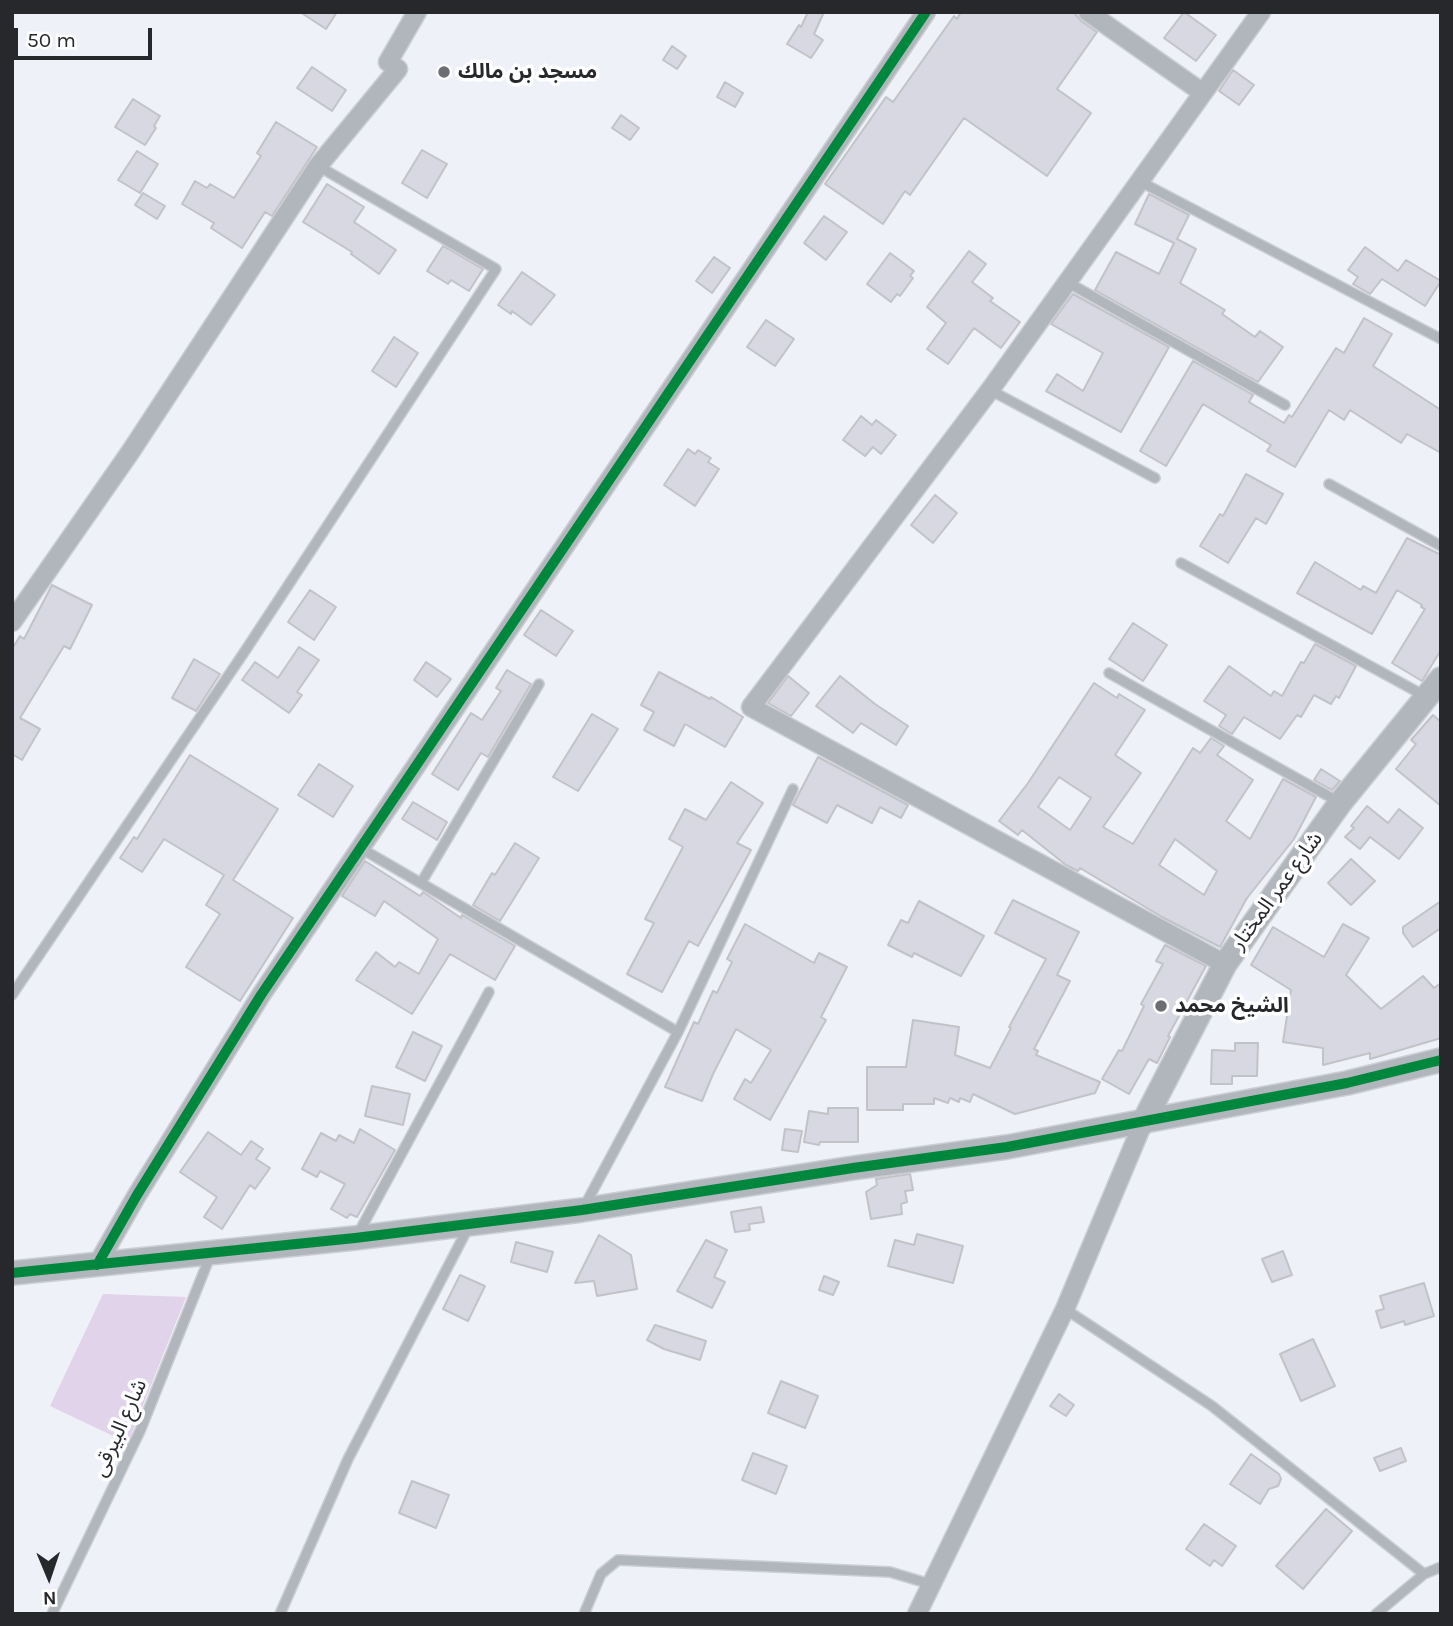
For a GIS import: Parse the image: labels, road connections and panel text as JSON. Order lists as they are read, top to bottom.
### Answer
{
  "streets": {
    "street": ["شارع عمر المختار"],
    "lane": ["شارع البيرقى"]
  },
  "places": ["مسجد بن مالك", "الشيخ محمد"],
  "scale_bar": "50 m",
  "north": "bottom"
}
